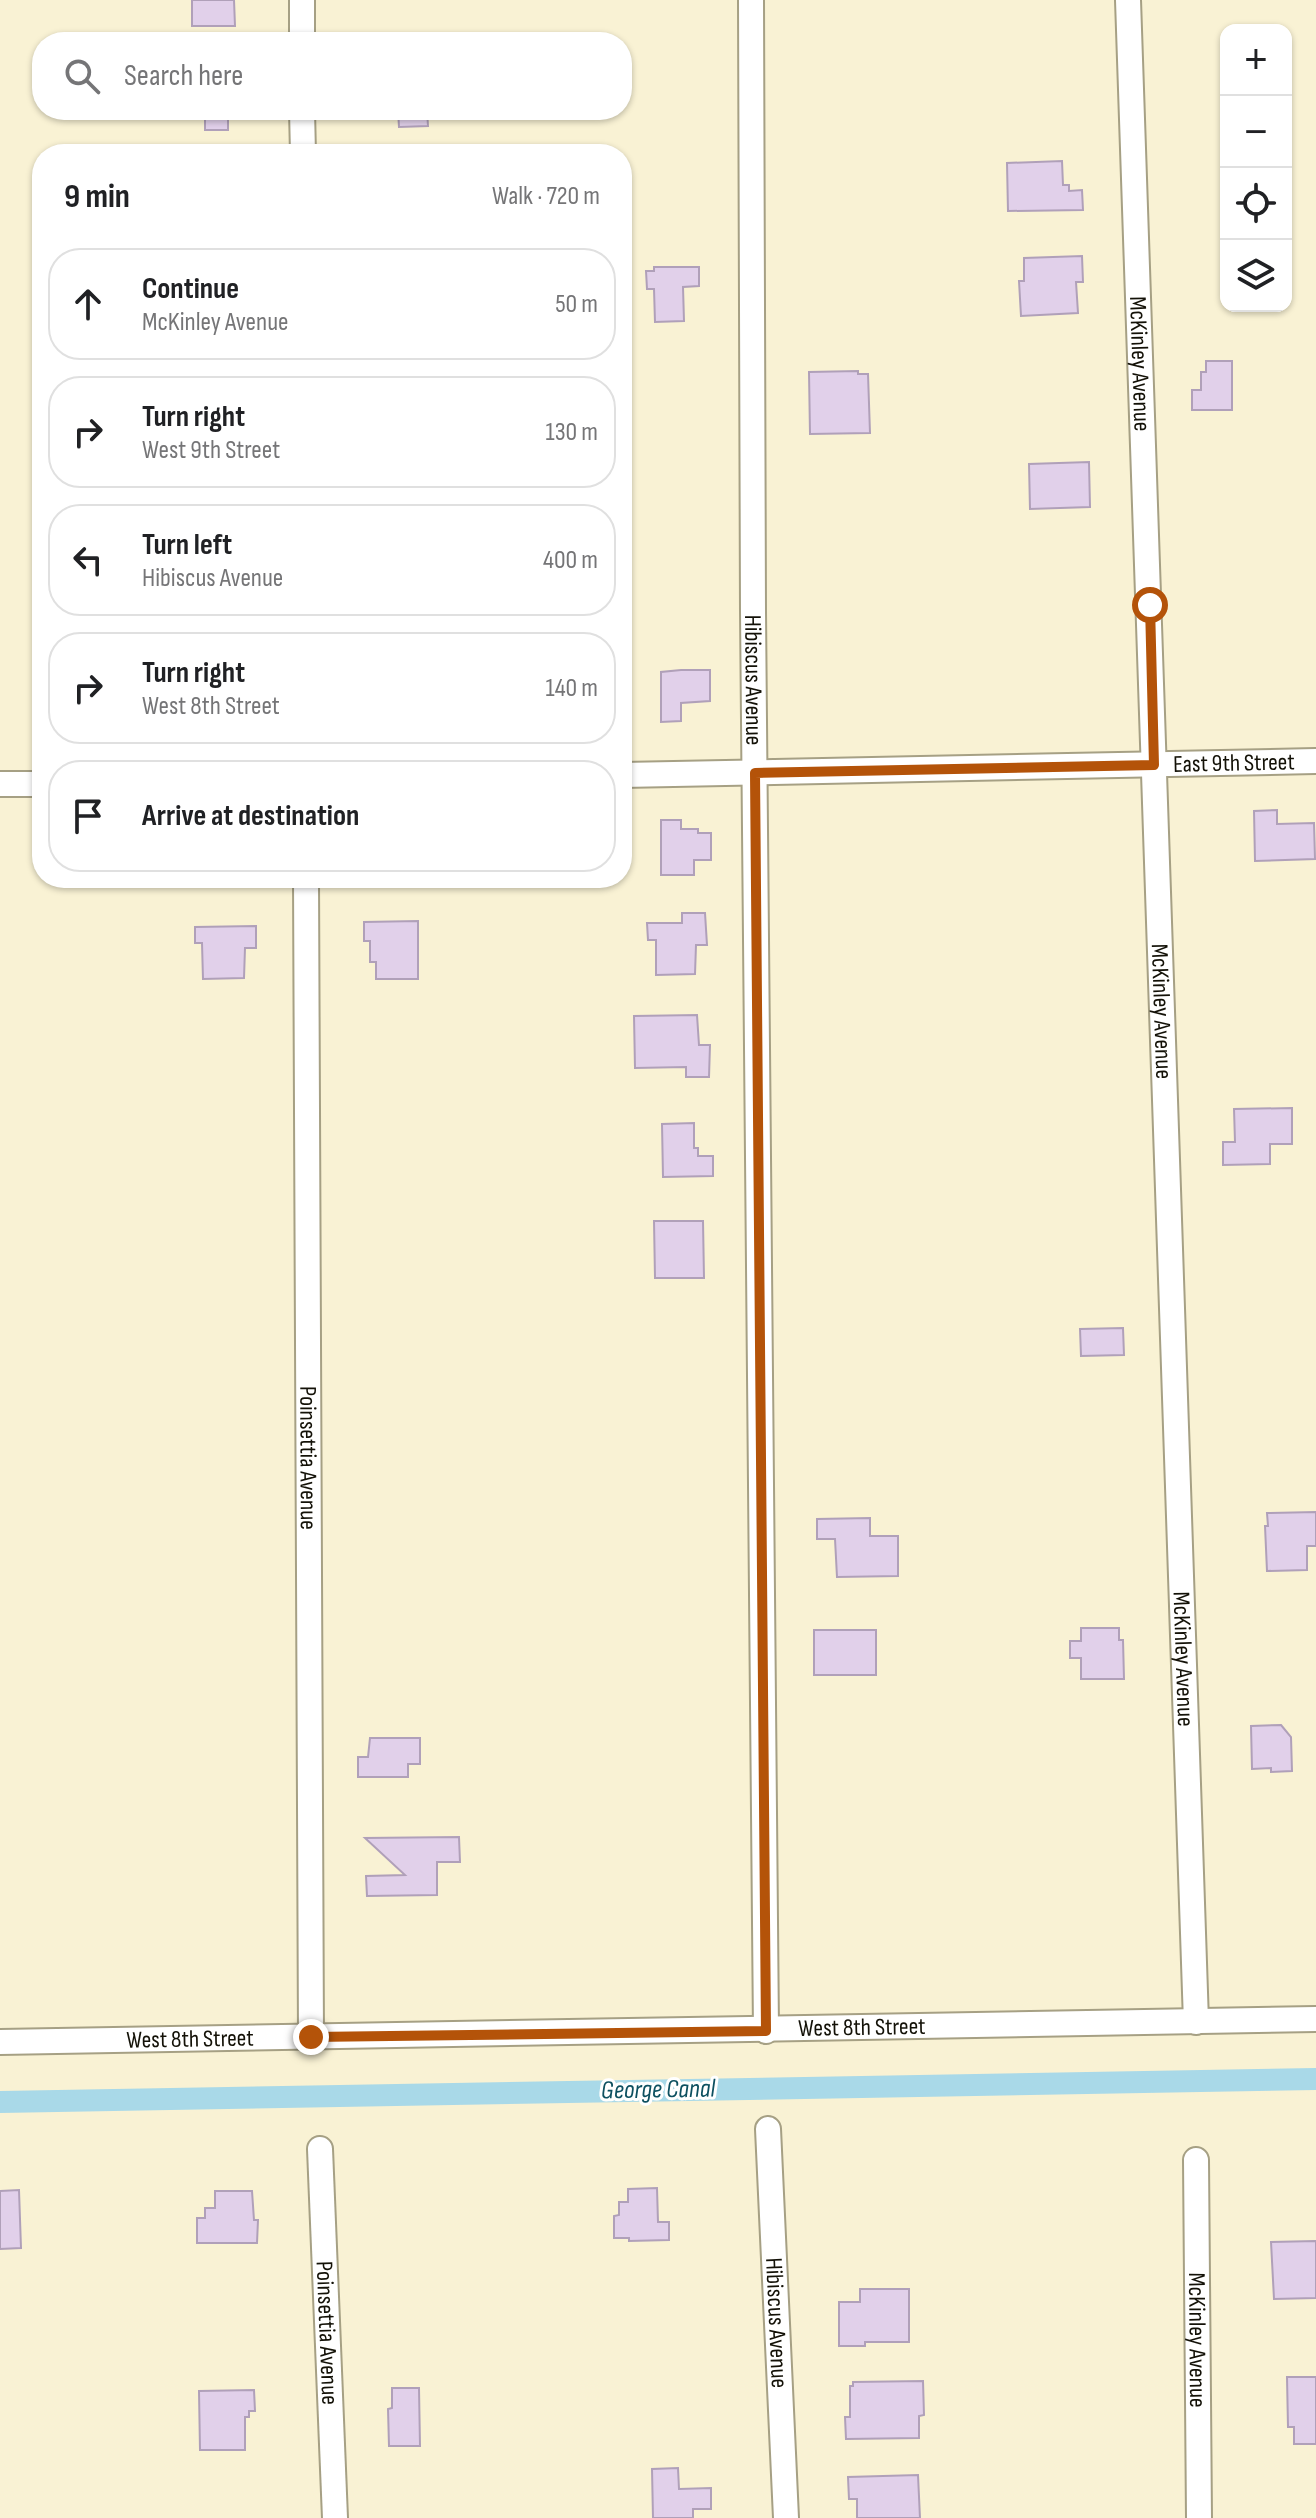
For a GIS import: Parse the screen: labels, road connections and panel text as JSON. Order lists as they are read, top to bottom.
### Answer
{
  "streets": {
    "street": [
      "McKinley Avenue",
      "Hibiscus Avenue",
      "East 9th Street",
      "Poinsettia Avenue",
      "West 8th Street"
    ]
  },
  "crossings": [
    ["McKinley Avenue", "East 9th Street"],
    ["McKinley Avenue", "West 8th Street"],
    ["Hibiscus Avenue", "East 9th Street"],
    ["Hibiscus Avenue", "West 8th Street"],
    ["Poinsettia Avenue", "West 8th Street"]
  ],
  "water": ["George Canal"],
  "page": {
    "map_buttons": ["+", "−"],
    "search": "Search here",
    "heading": ["9 min", "Walk · 720 m"],
    "list": [
      ["Continue", "McKinley Avenue", "50 m"],
      ["Turn right", "West 9th Street", "130 m"],
      ["Turn left", "Hibiscus Avenue", "400 m"],
      ["Turn right", "West 8th Street", "140 m"],
      "Arrive at destination"
    ]
  }
}
